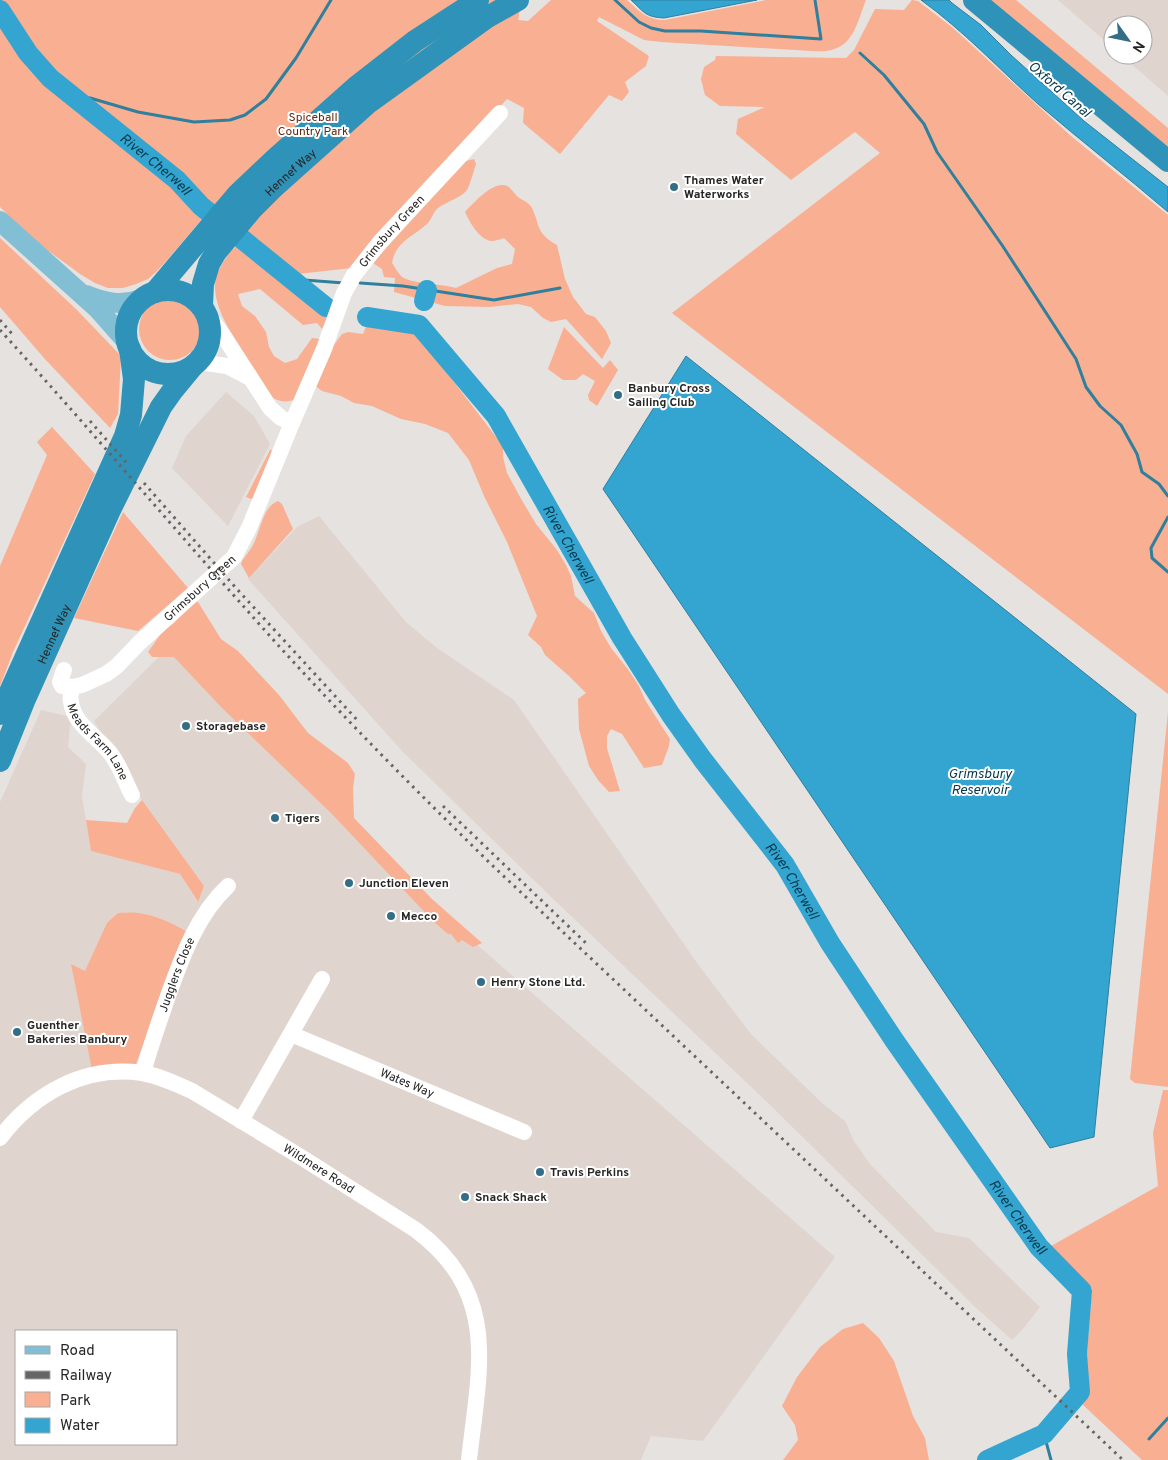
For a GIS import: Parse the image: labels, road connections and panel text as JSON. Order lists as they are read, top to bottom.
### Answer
{
  "streets": {
    "highway": ["Hennef Way"],
    "street": [
      "Grimsbury Green",
      "Meads Farm Lane",
      "Jugglers Close",
      "Wates Way",
      "Wildmere Road"
    ]
  },
  "crossings": [
    ["Grimsbury Green", "Meads Farm Lane"],
    ["Jugglers Close", "Wildmere Road"]
  ],
  "water": ["Oxford Canal", "River Cherwell", "Grimsbury Reservoir"],
  "parks": ["Spiceball Country Park"],
  "places": [
    "Thames Water Waterworks",
    "Banbury Cross Sailing Club",
    "Storagebase",
    "Tigers",
    "Junction Eleven",
    "Mecco",
    "Henry Stone Ltd.",
    "Guenther Bakeries Banbury",
    "Travis Perkins",
    "Snack Shack"
  ],
  "legend": [
    "Road",
    "Railway",
    "Park",
    "Water"
  ],
  "north": "bottom right"
}
